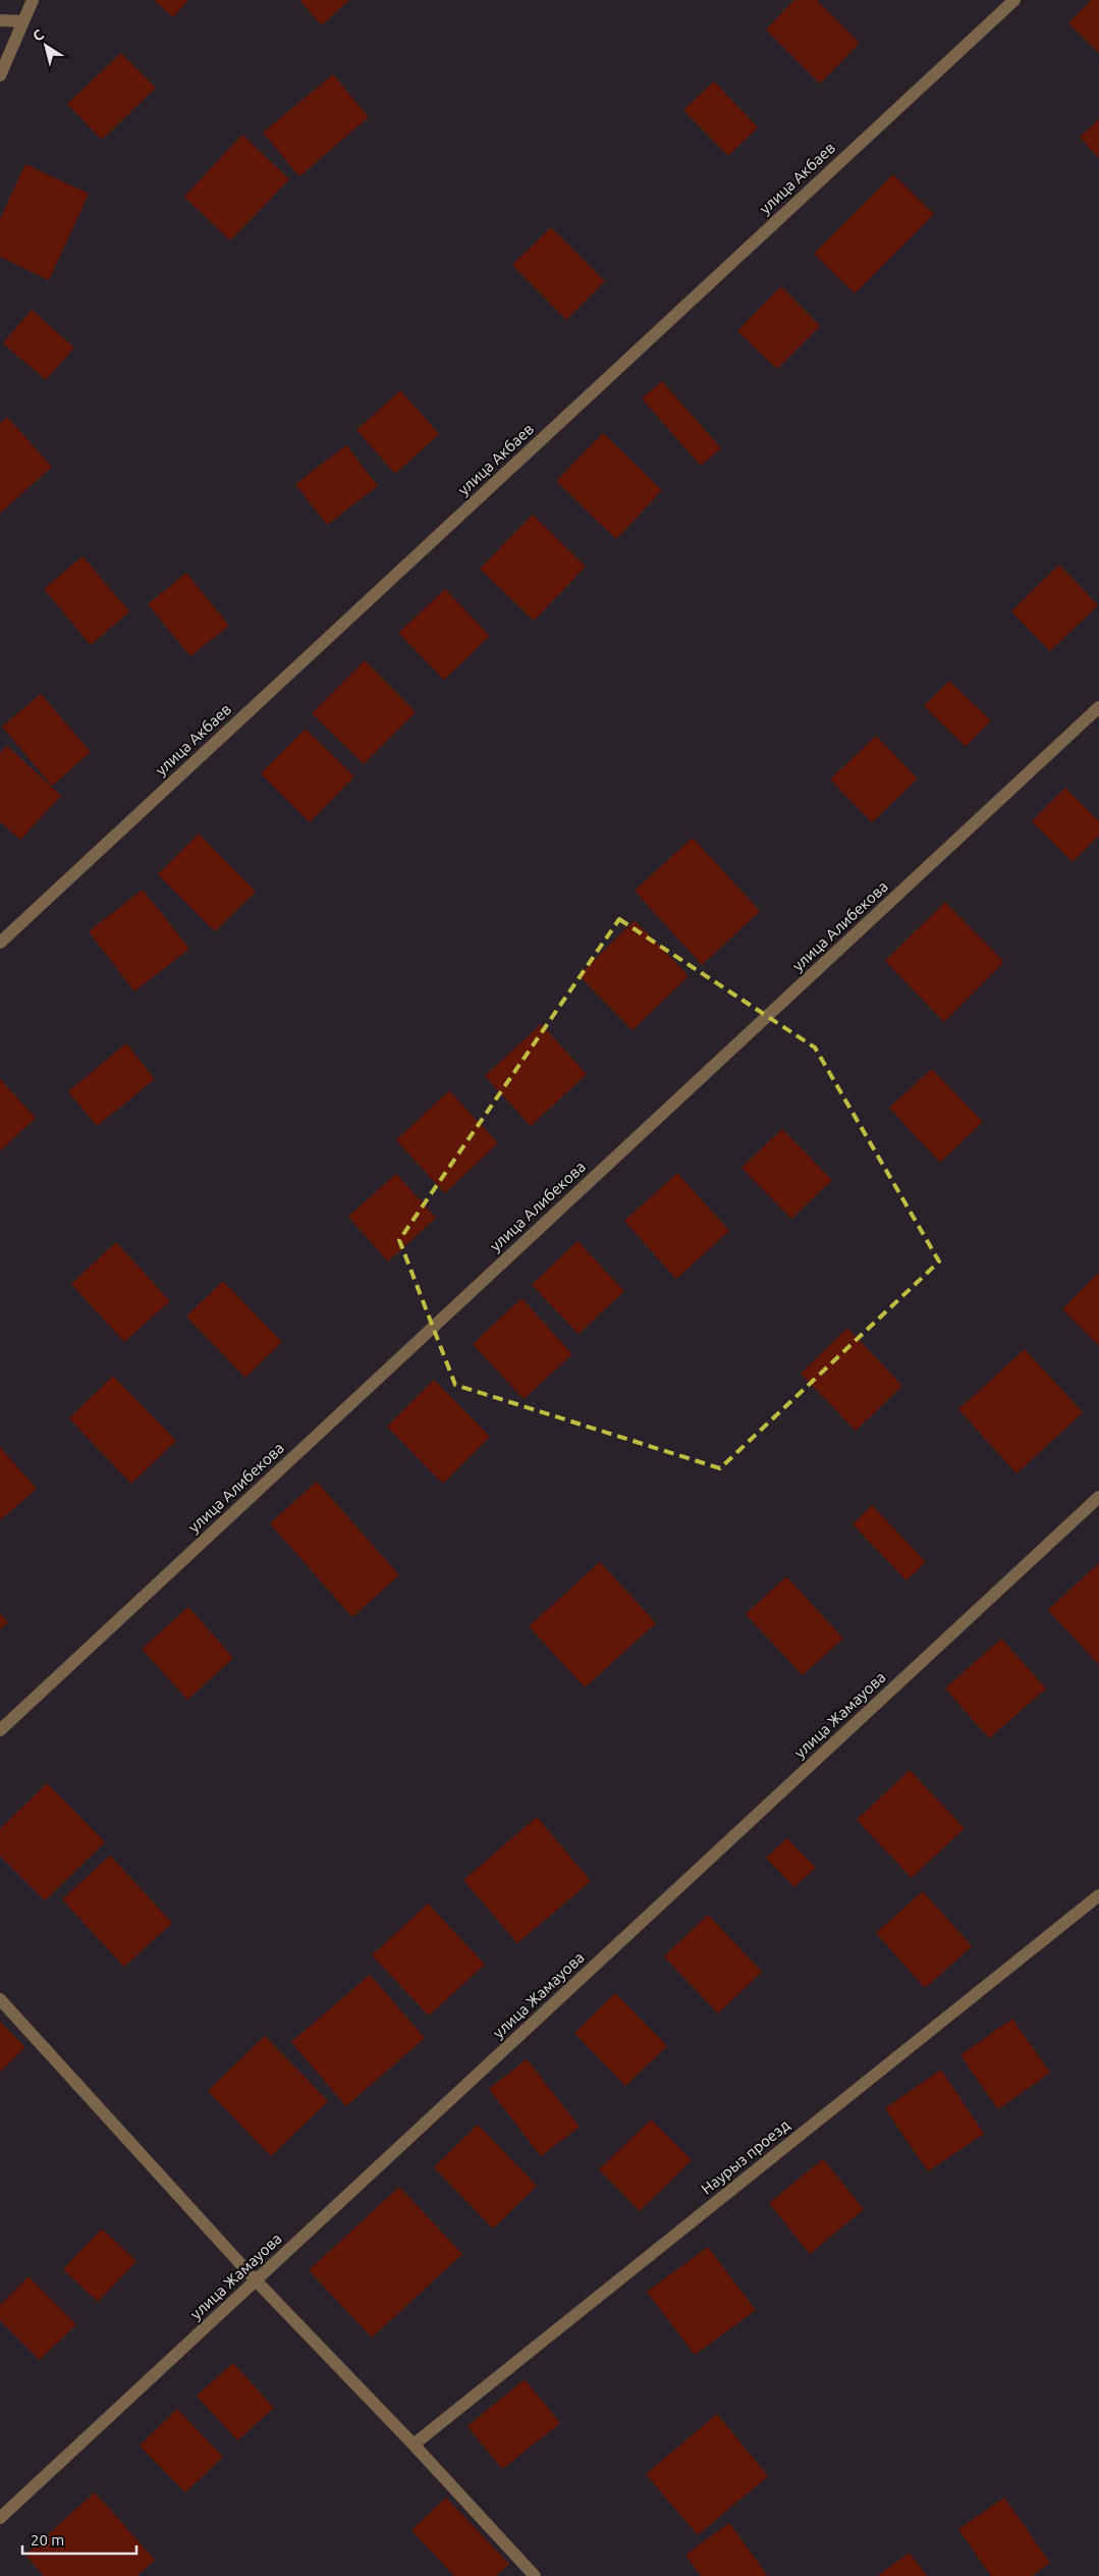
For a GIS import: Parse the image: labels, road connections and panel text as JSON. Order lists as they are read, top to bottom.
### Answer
{
  "streets": {
    "street": [
      "улица Акбаев",
      "улица Алибекова",
      "улица Жамауова",
      "Наурыз проезд"
    ]
  },
  "scale_bar": "20 m",
  "north": "top left"
}
